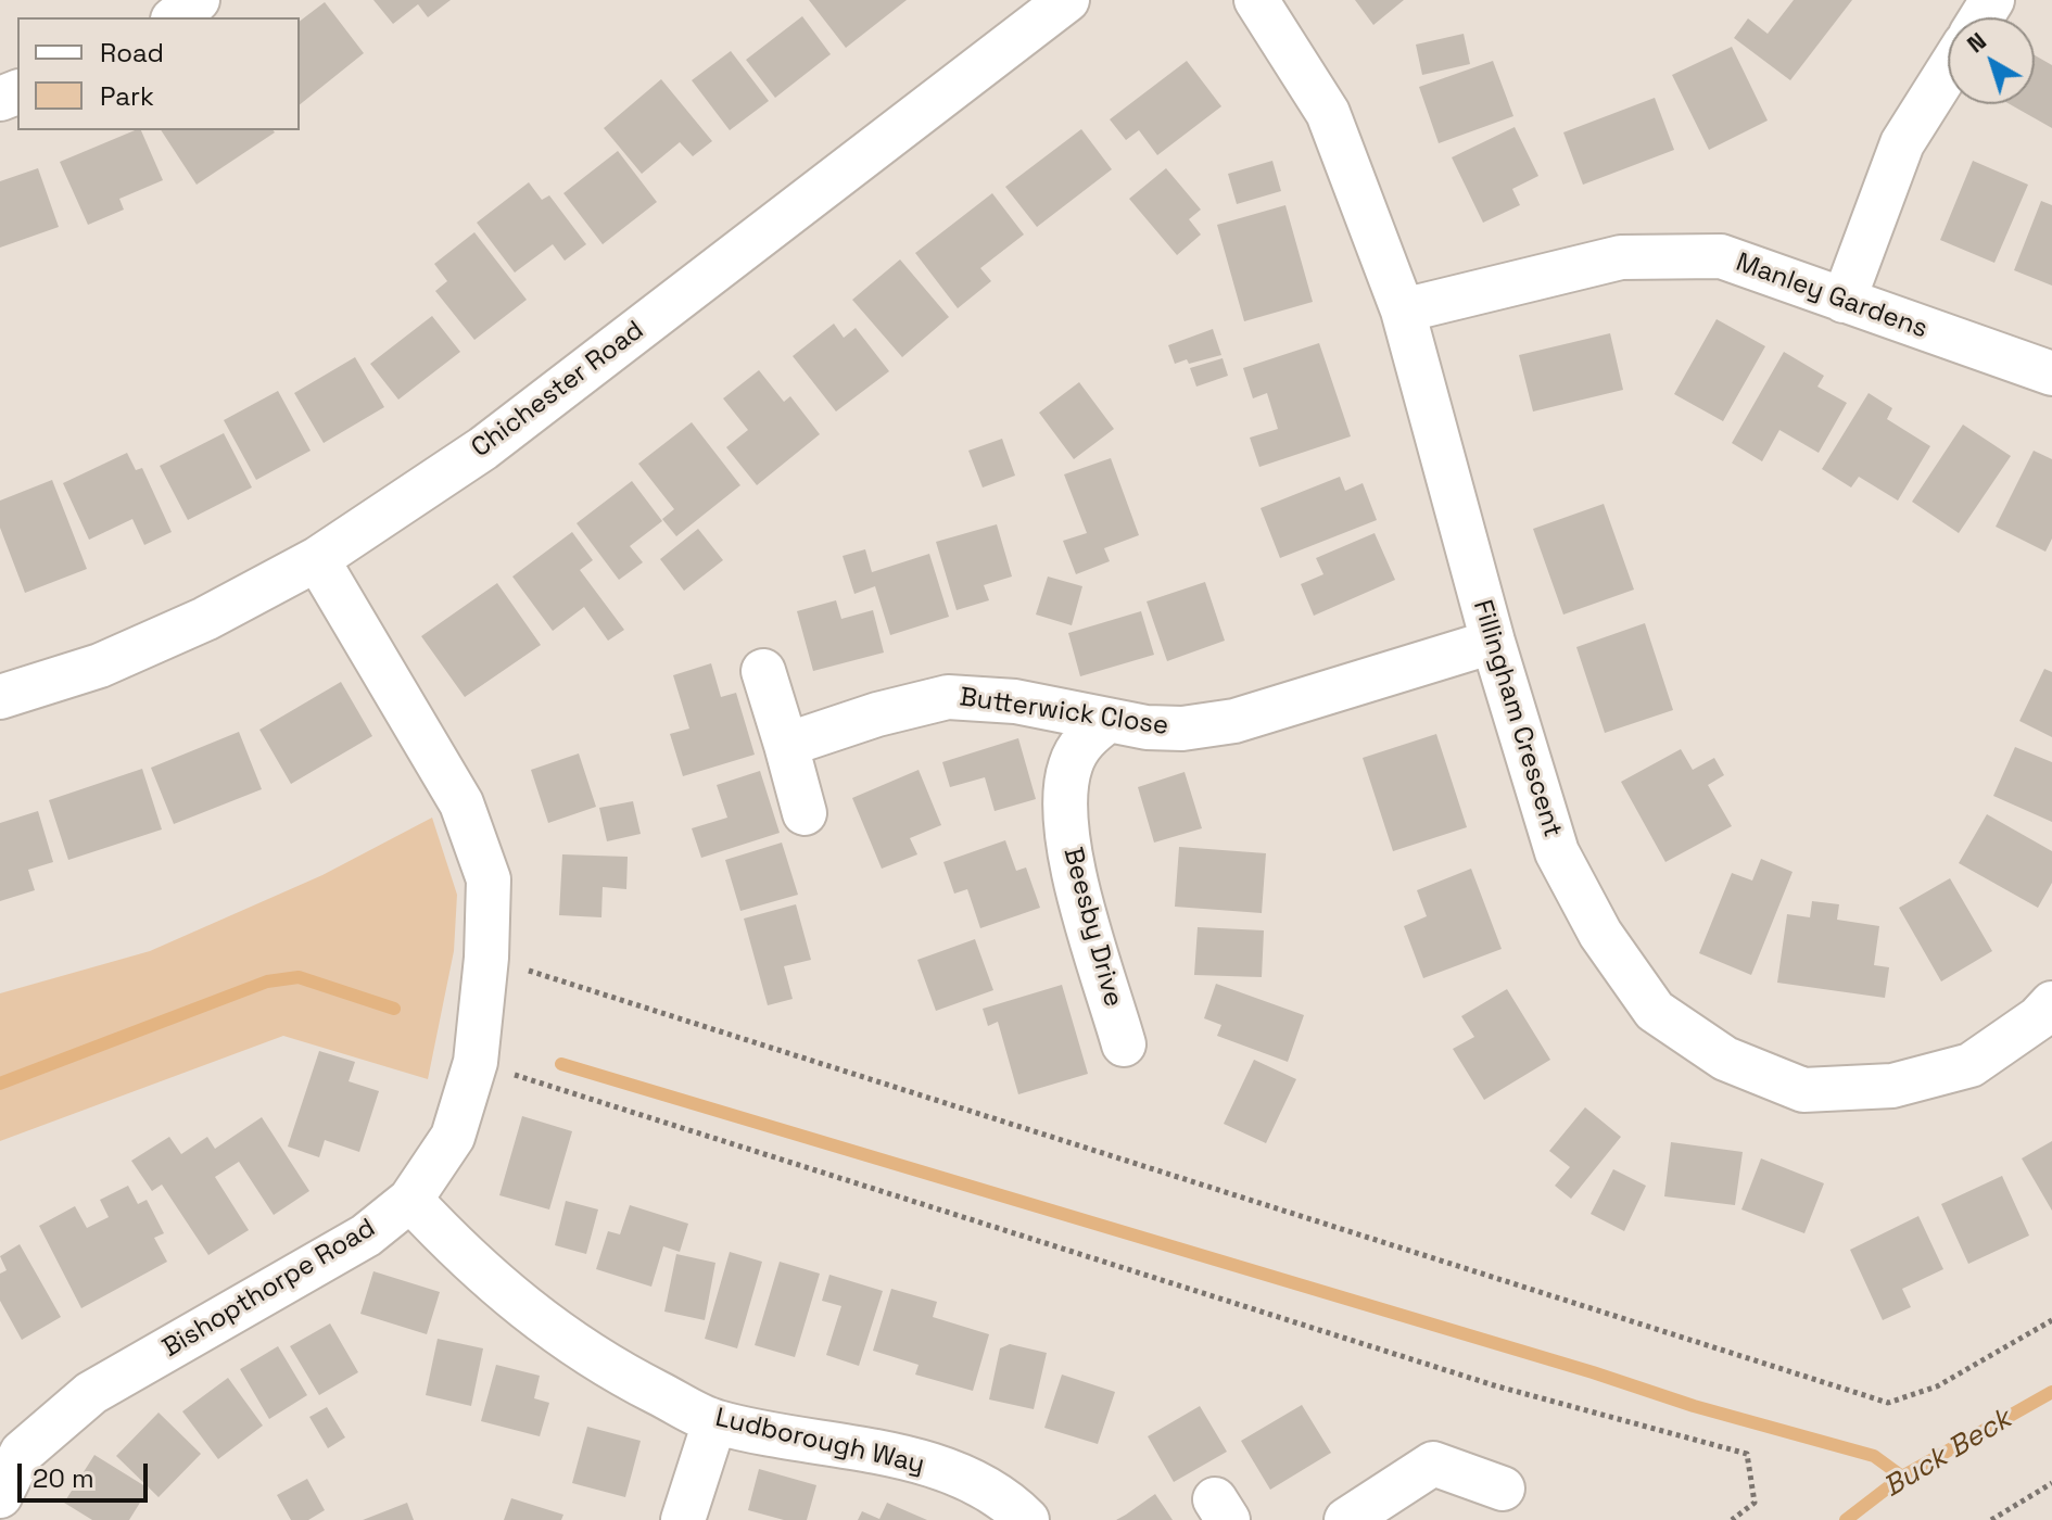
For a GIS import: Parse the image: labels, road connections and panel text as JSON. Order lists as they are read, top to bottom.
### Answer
{
  "streets": {
    "street": [
      "Manley Gardens",
      "Chichester Road",
      "Butterwick Close",
      "Fillingham Crescent",
      "Beesby Drive",
      "Bishopthorpe Road",
      "Ludborough Way"
    ]
  },
  "crossings": [
    ["Manley Gardens", "Fillingham Crescent"],
    ["Chichester Road", "Bishopthorpe Road"],
    ["Butterwick Close", "Fillingham Crescent"],
    ["Butterwick Close", "Beesby Drive"],
    ["Bishopthorpe Road", "Ludborough Way"]
  ],
  "water": ["Buck Beck"],
  "legend": ["Road", "Park"],
  "scale_bar": "20 m",
  "north": "top left"
}
